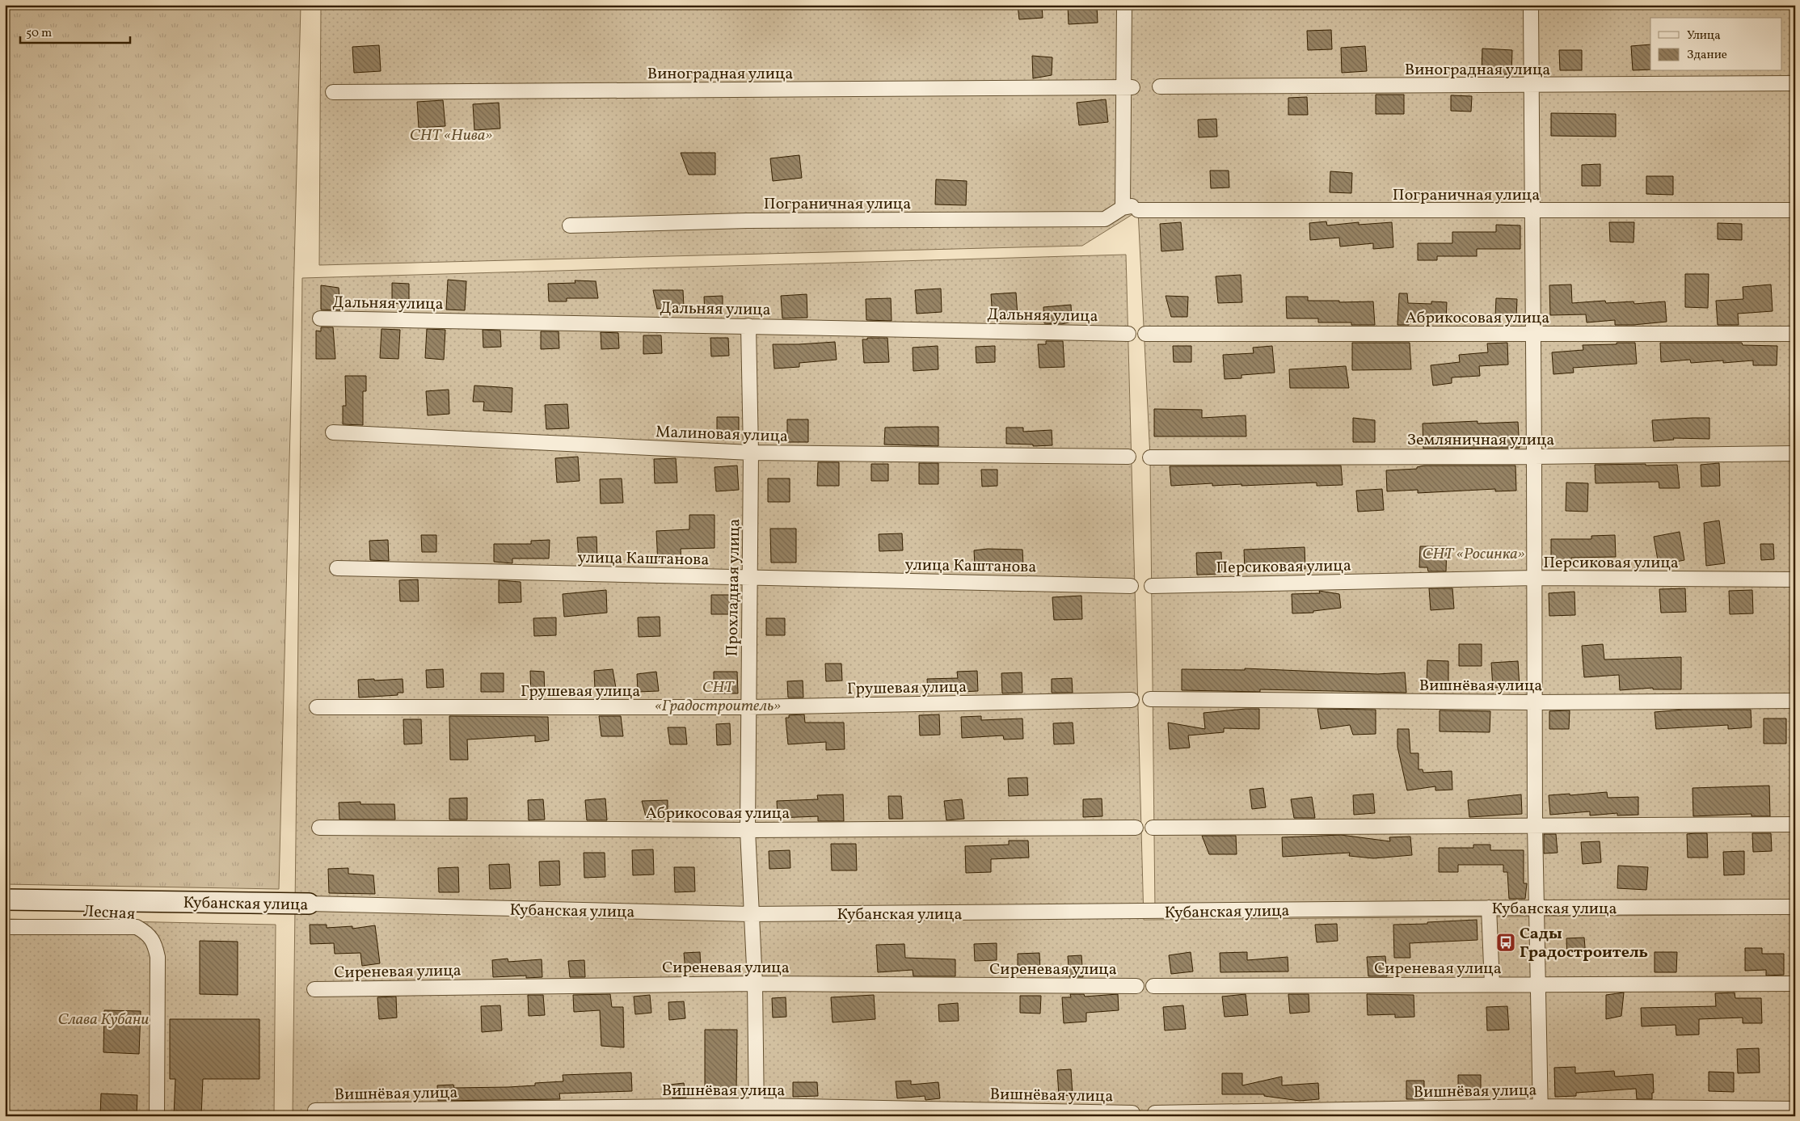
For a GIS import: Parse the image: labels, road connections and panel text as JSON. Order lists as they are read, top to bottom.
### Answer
{
  "streets": {
    "street": [
      "Виноградная улица",
      "Пограничная улица",
      "Дальняя улица",
      "Абрикосовая улица",
      "Малиновая улица",
      "Земляничная улица",
      "улица Каштанова",
      "Персиковая улица",
      "Прохладная улица",
      "Вишнёвая улица",
      "Грушевая улица",
      "Кубанская улица",
      "Лесная",
      "Сиреневая улица"
    ]
  },
  "crossings": [
    ["Дальняя улица", "Прохладная улица"],
    ["Абрикосовая улица", "Прохладная улица"],
    ["Малиновая улица", "Прохладная улица"],
    ["улица Каштанова", "Прохладная улица"],
    ["Прохладная улица", "Вишнёвая улица"],
    ["Прохладная улица", "Грушевая улица"],
    ["Прохладная улица", "Кубанская улица"],
    ["Прохладная улица", "Сиреневая улица"]
  ],
  "parks": [
    "СНТ «Нива»",
    "СНТ «Росинка»",
    "СНТ «Градостроитель»",
    "Слава Кубани"
  ],
  "places": {
    "bus stop": ["Сады Градостроитель"]
  },
  "legend": ["Улица", "Здание"],
  "scale_bar": "50 m"
}
